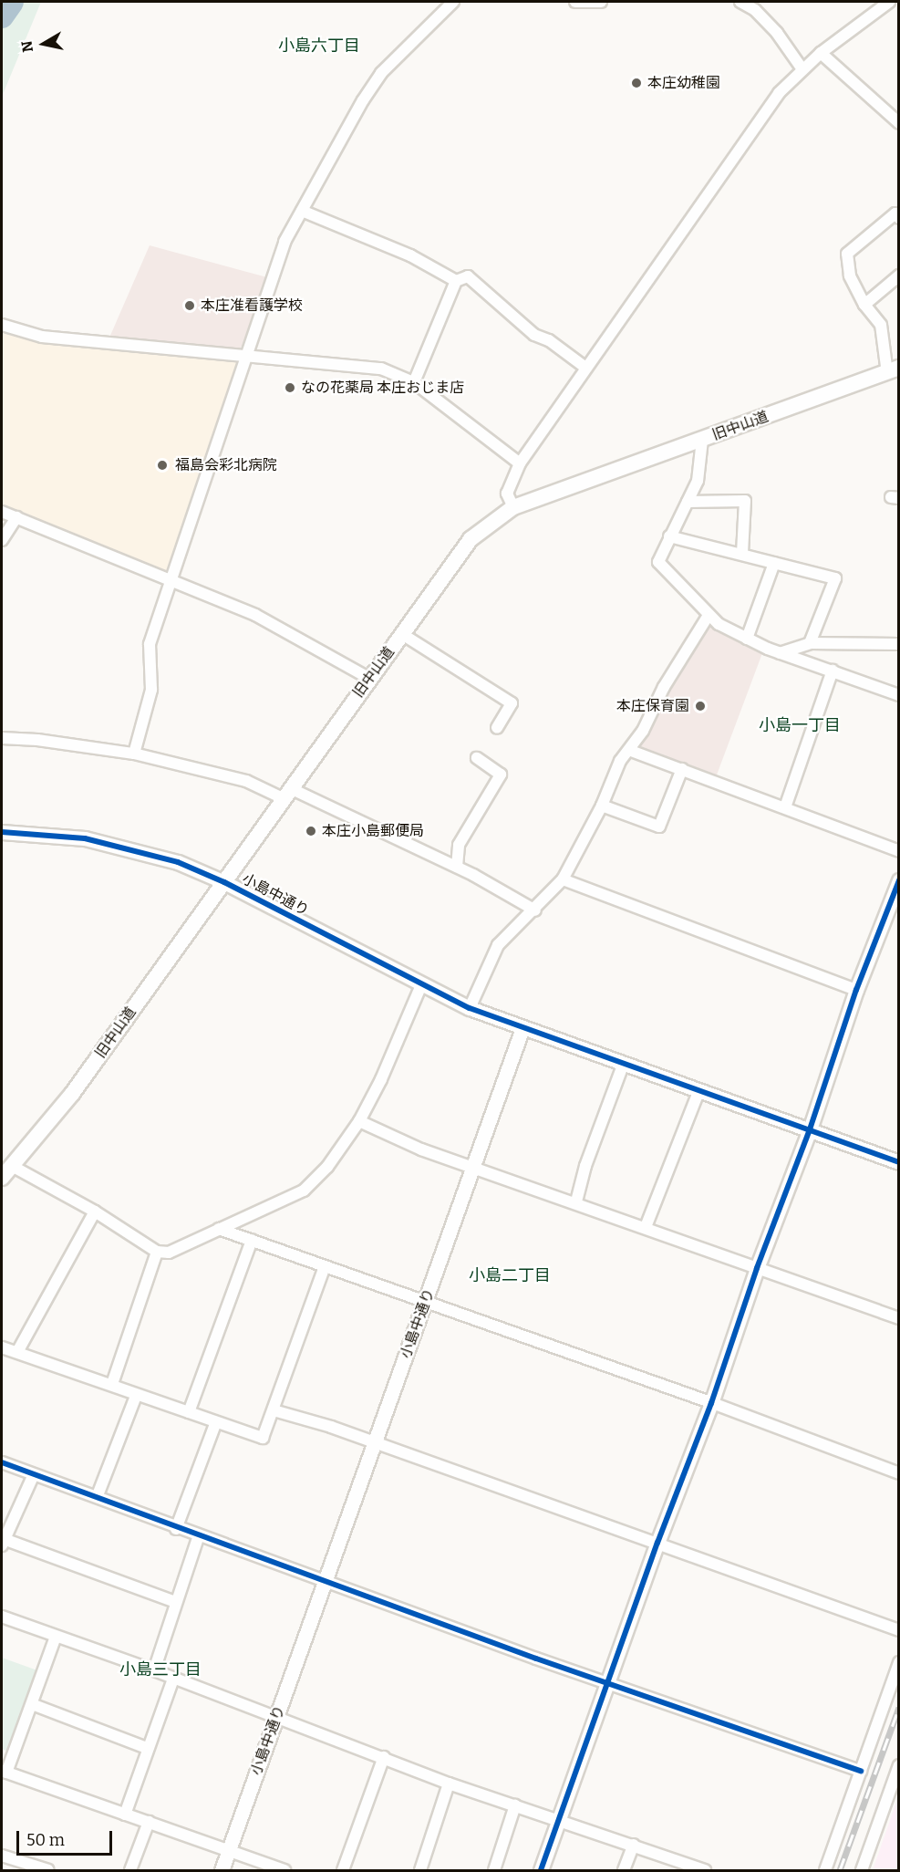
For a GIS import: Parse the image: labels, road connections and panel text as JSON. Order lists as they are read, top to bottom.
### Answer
{
  "streets": {
    "main road": ["旧中山道"],
    "street": ["小島中通り"]
  },
  "crossings": [
    ["旧中山道", "小島中通り"]
  ],
  "districts": [
    "小島六丁目",
    "小島一丁目",
    "小島二丁目",
    "小島三丁目"
  ],
  "places": [
    "本庄幼稚園",
    "本庄准看護学校",
    "なの花薬局 本庄おじま店",
    "福島会彩北病院",
    "本庄保育園",
    "本庄小島郵便局"
  ],
  "scale_bar": "50 m",
  "north": "left"
}
